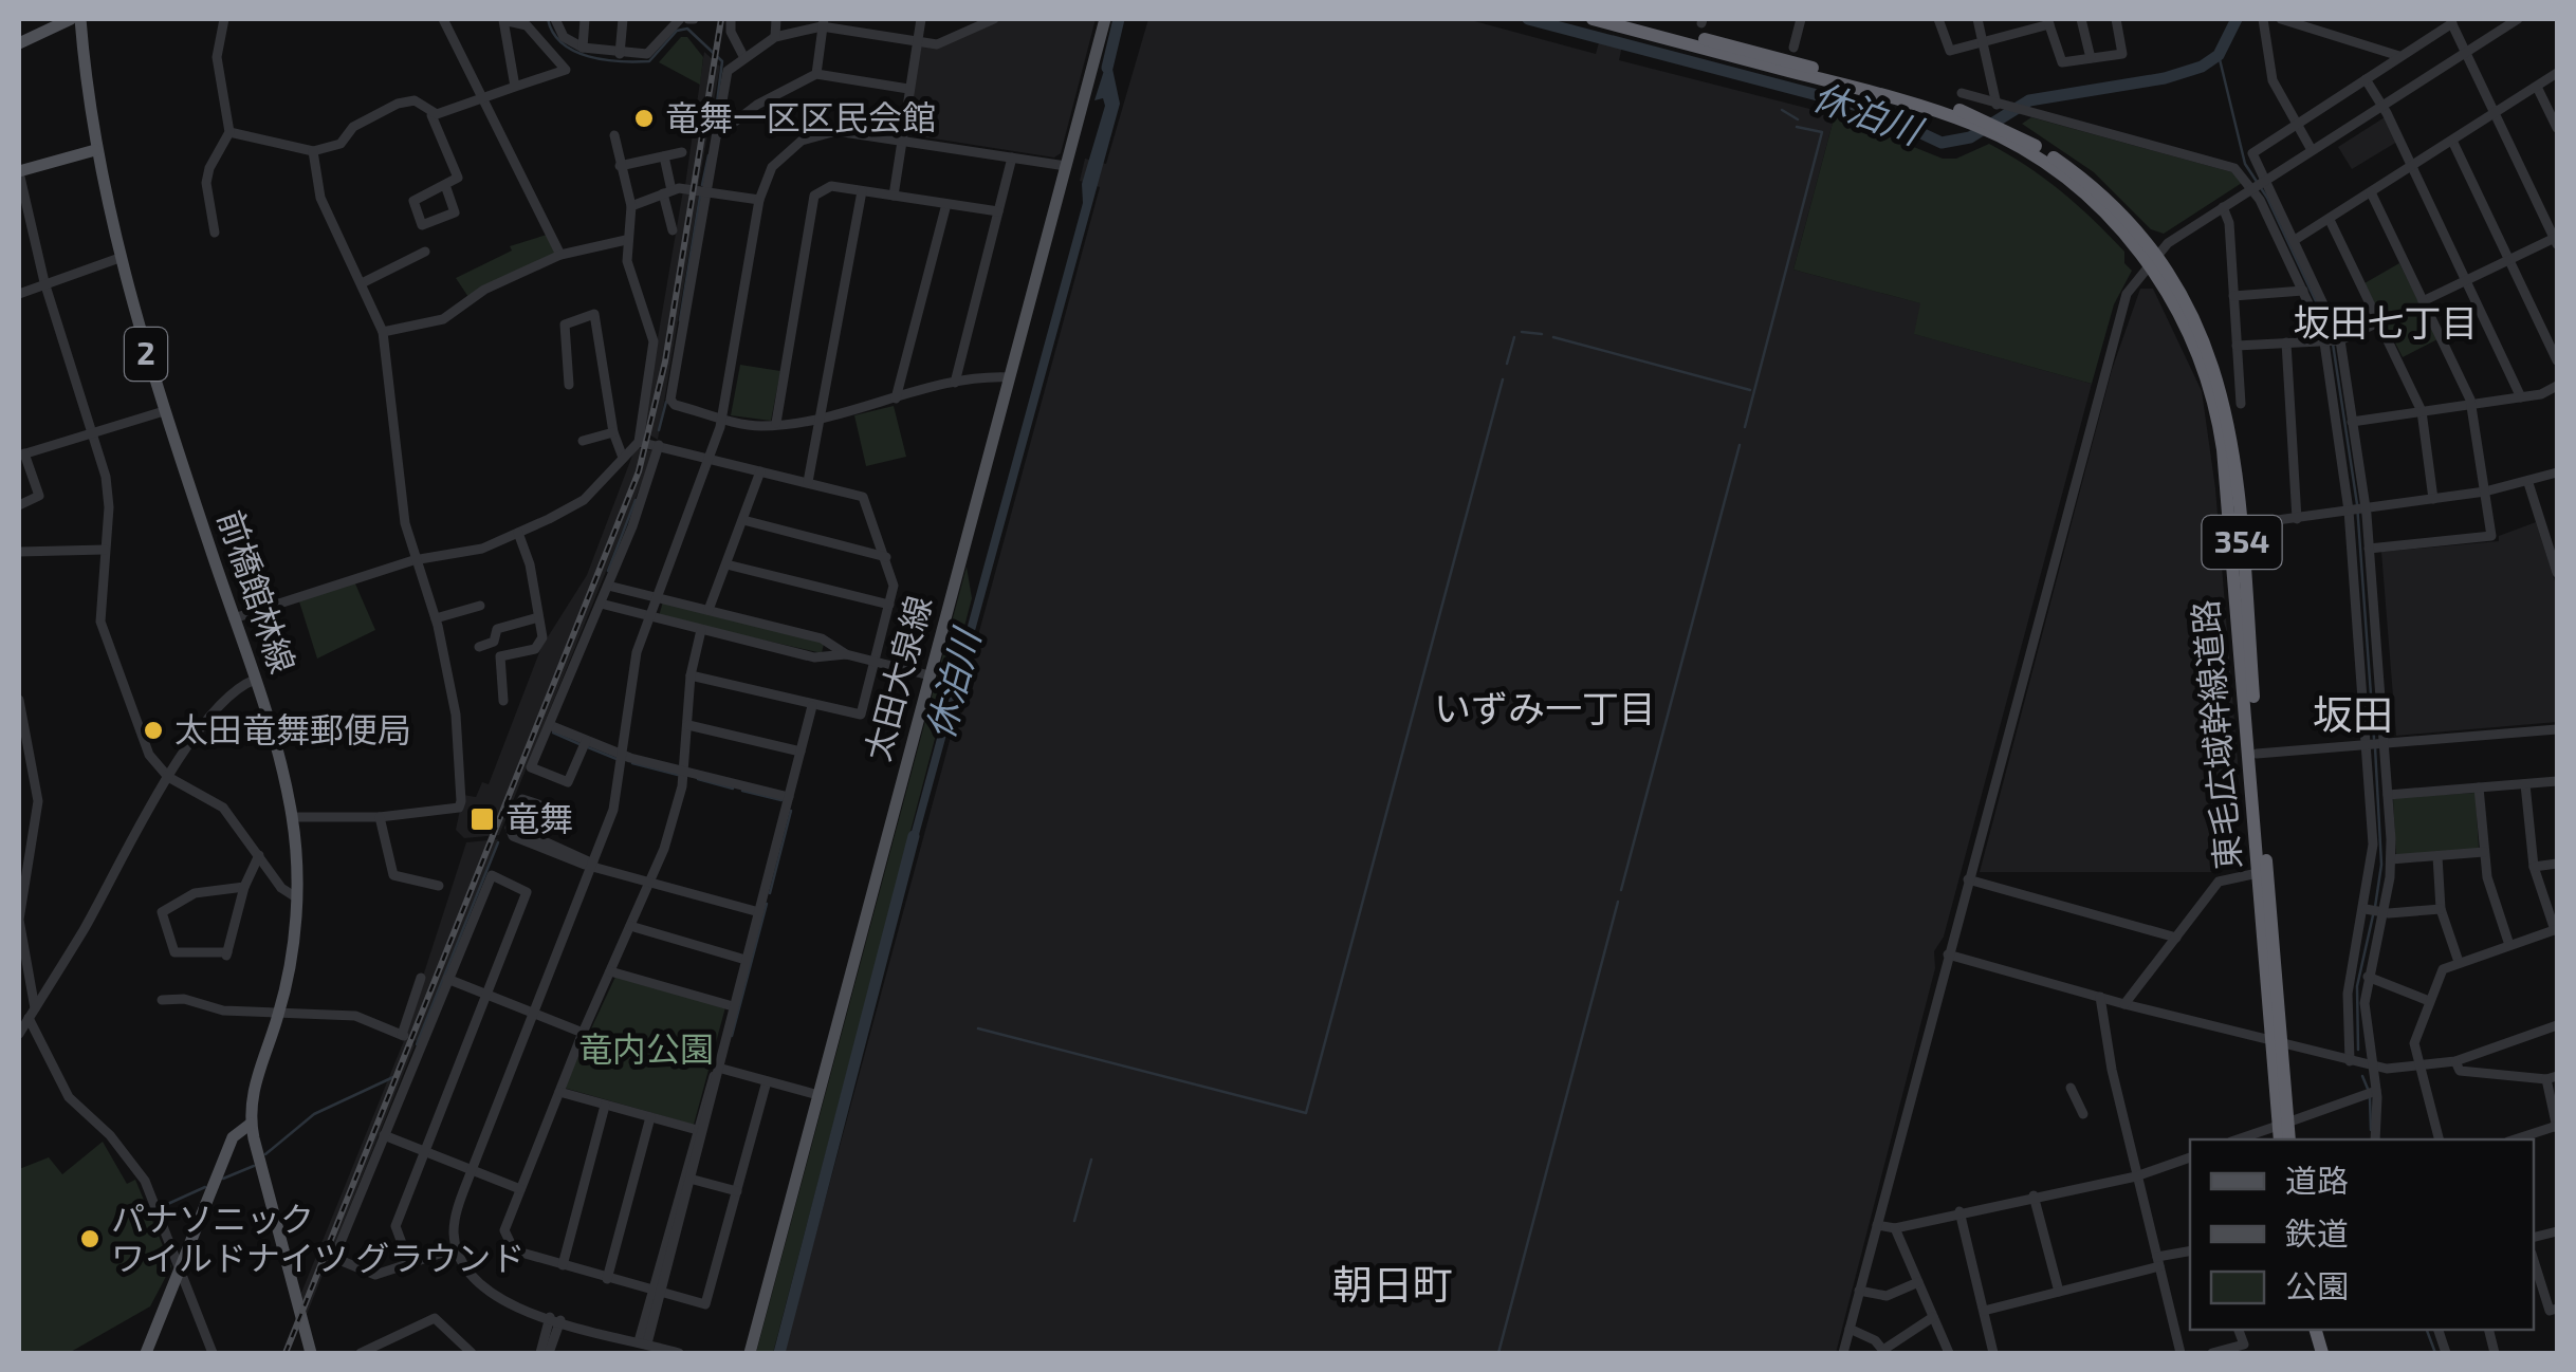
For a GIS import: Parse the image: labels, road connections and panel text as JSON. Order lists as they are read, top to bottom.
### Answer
{
  "streets": {
    "highway": ["354", "東毛広域幹線道路"],
    "main road": ["2", "前橋館林線", "太田大泉線"]
  },
  "districts": [
    "坂田七丁目",
    "いずみ一丁目",
    "坂田",
    "朝日町"
  ],
  "water": ["休泊川"],
  "parks": ["竜内公園"],
  "places": {
    "other": ["竜舞一区区民会館", "太田竜舞郵便局", "パナソニック ワイルドナイツ グラウンド"],
    "transit": ["竜舞"]
  },
  "legend": ["道路", "鉄道", "公園"]
}
